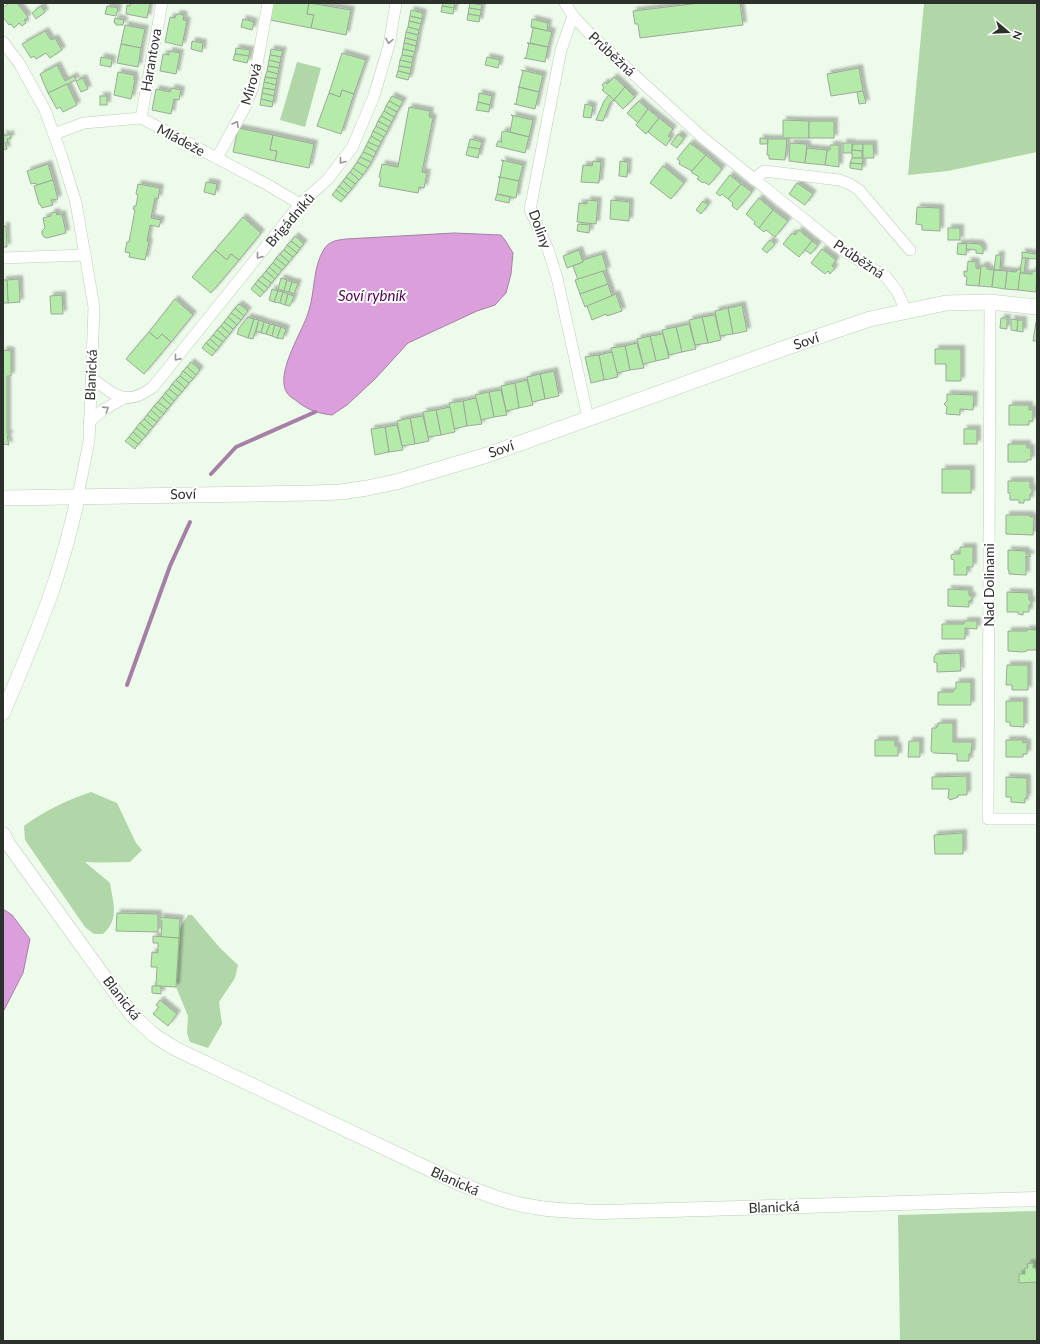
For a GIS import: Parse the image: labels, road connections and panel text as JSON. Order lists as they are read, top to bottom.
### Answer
{
  "streets": {
    "main road": ["Soví"],
    "street": [
      "Průběžná",
      "Harantova",
      "Mírová",
      "Mládeže",
      "Brigádníků",
      "Doliny",
      "Blanická",
      "Nad Dolinami"
    ]
  },
  "crossings": [
    ["Průběžná", "Doliny"],
    ["Průběžná", "Soví"],
    ["Harantova", "Mládeže"],
    ["Mírová", "Mládeže"],
    ["Mládeže", "Brigádníků"],
    ["Mládeže", "Blanická"],
    ["Brigádníků", "Blanická"],
    ["Doliny", "Soví"],
    ["Soví", "Blanická"]
  ],
  "one_way": ["Mírová", "Brigádníků"],
  "water": ["Soví rybník"],
  "north": "right"
}
